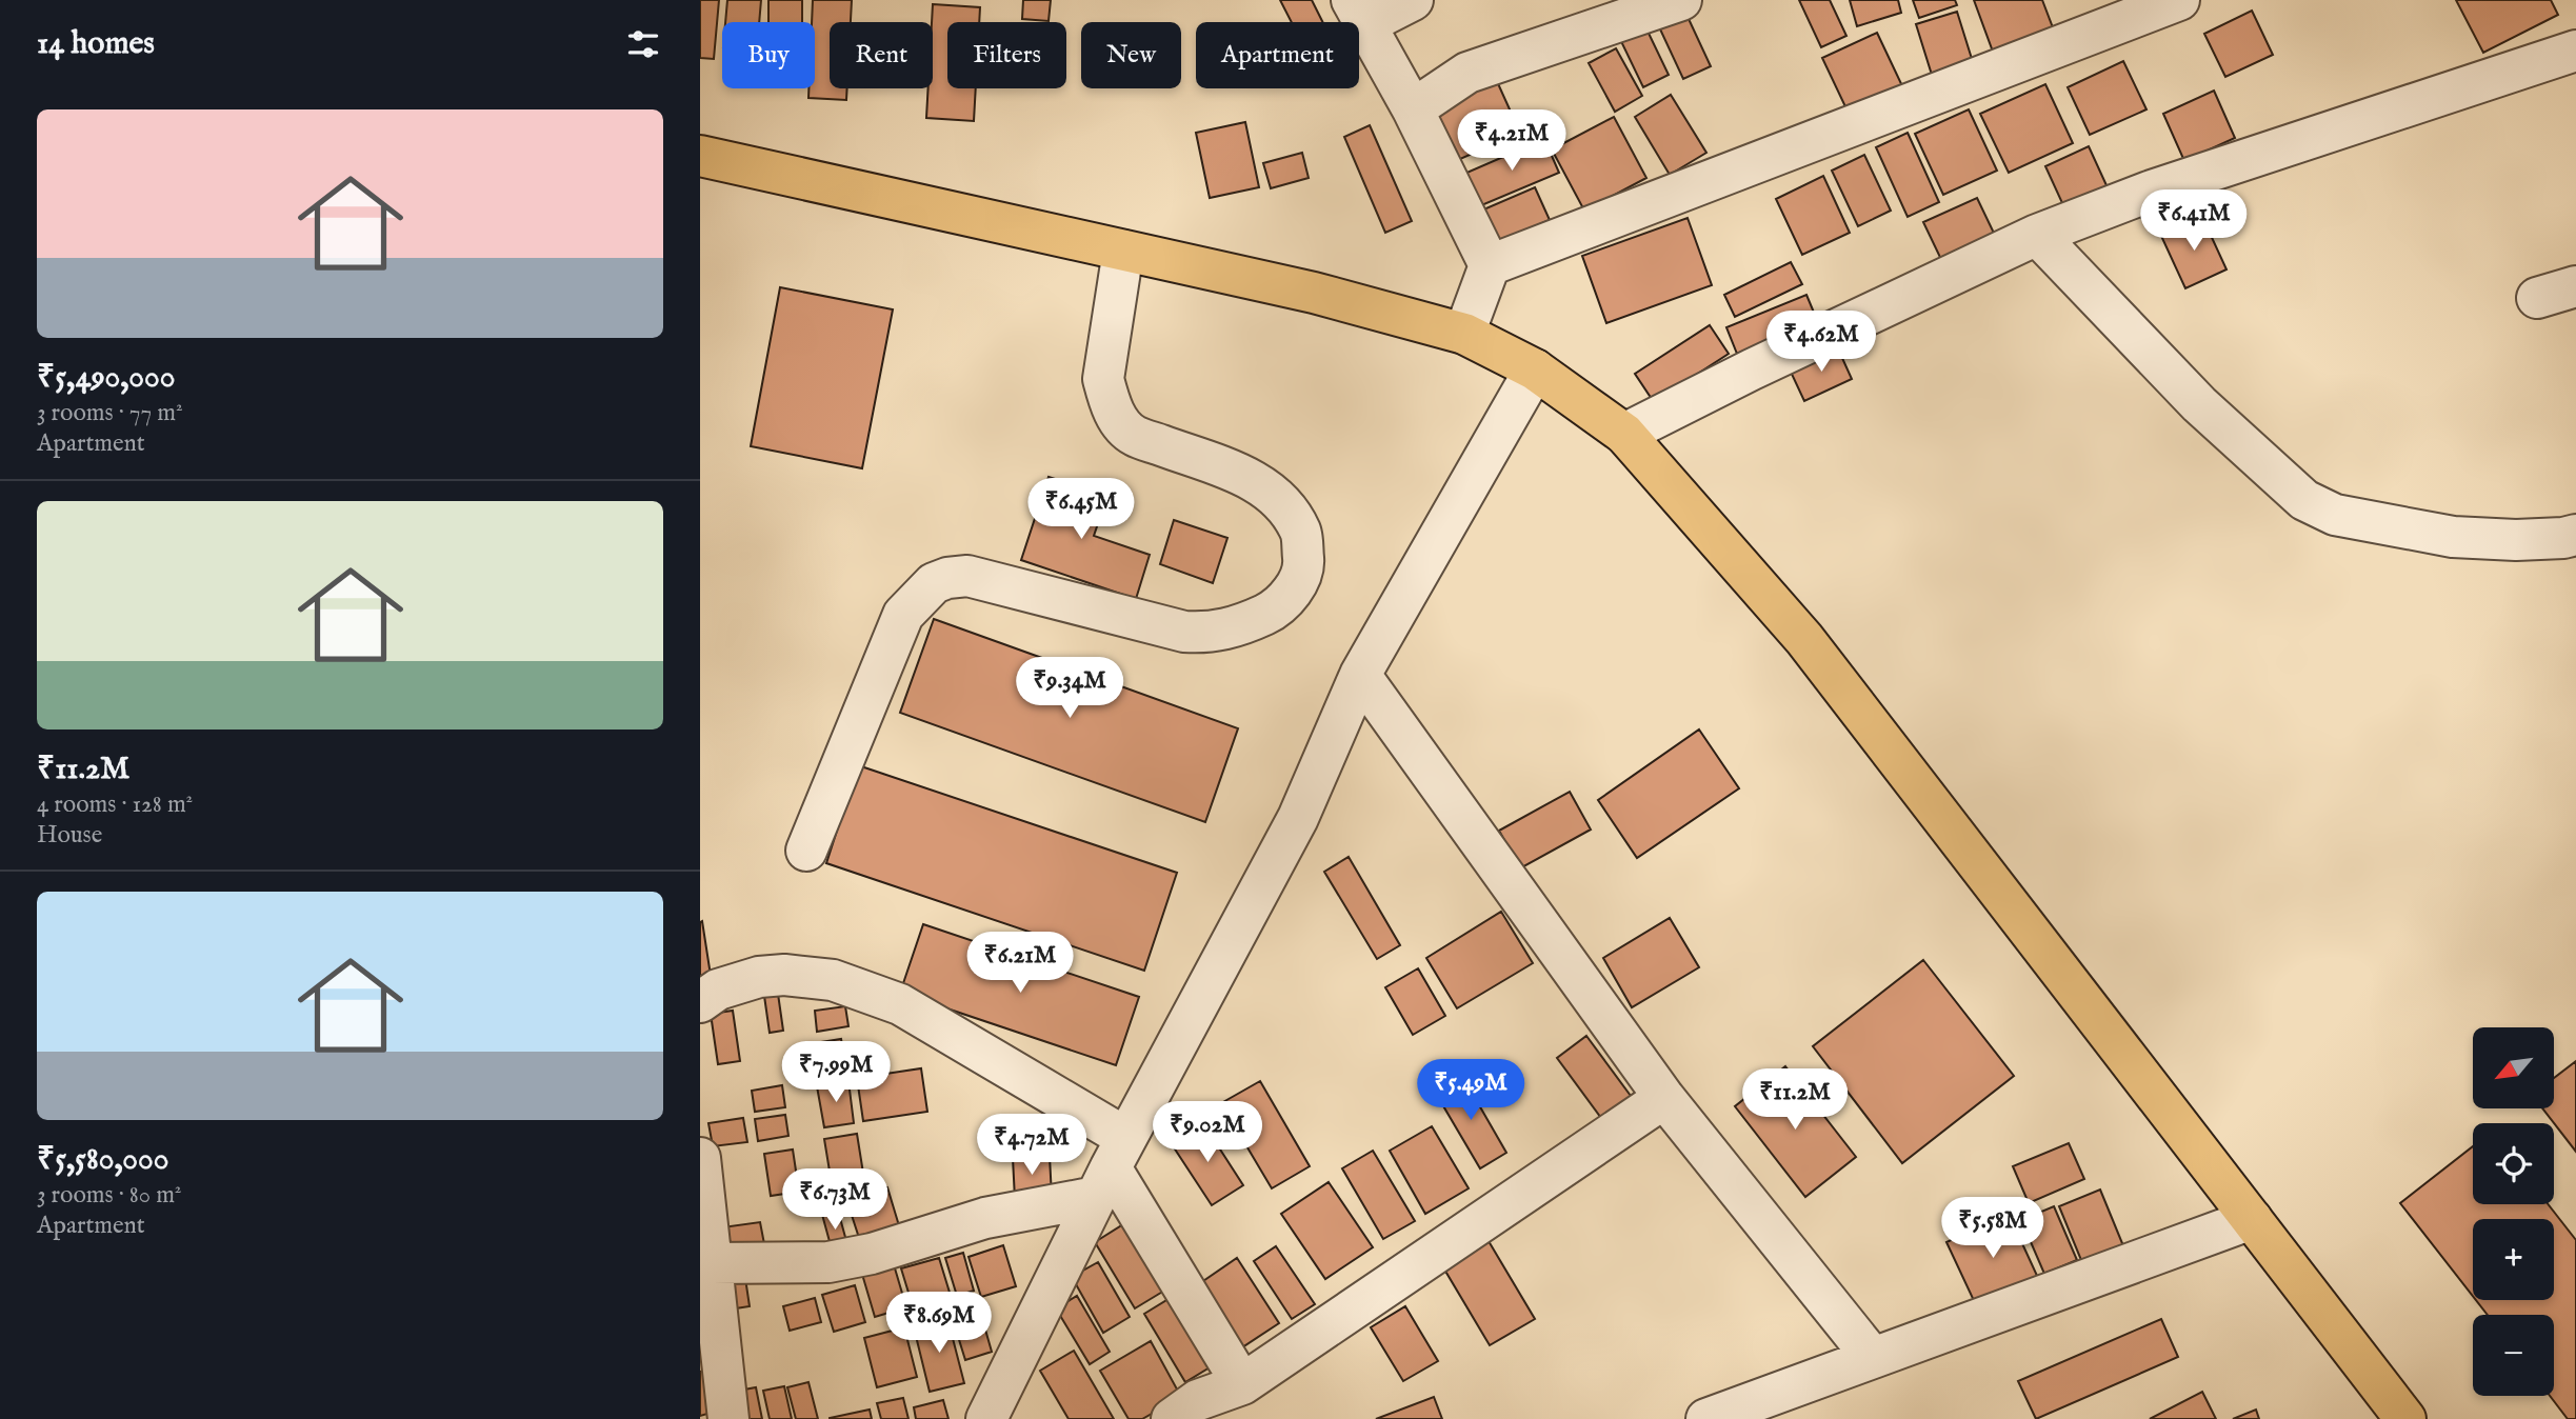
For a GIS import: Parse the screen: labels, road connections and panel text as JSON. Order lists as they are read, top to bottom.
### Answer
{
  "north": "bottom left",
  "page": {
    "heading": "14 homes",
    "chip": [
      "Buy",
      "Rent",
      "Filters",
      "New",
      "Apartment"
    ],
    "list": [
      {
        "name": "₹5,490,000",
        "note": "3 rooms · 77 m² · Apartment"
      },
      {
        "name": "₹11.2M",
        "note": "4 rooms · 128 m² · House"
      },
      {
        "name": "₹5,580,000",
        "note": "3 rooms · 80 m² · Apartment"
      }
    ],
    "price": [
      "₹4.21M",
      "₹6.41M",
      "₹4.62M",
      "₹6.45M",
      "₹9.34M",
      "₹6.21M",
      "₹7.99M",
      "₹5.49M",
      "₹11.2M",
      "₹9.02M",
      "₹4.72M",
      "₹6.73M",
      "₹5.58M",
      "₹8.69M"
    ],
    "map_buttons": ["+", "−"]
  }
}
